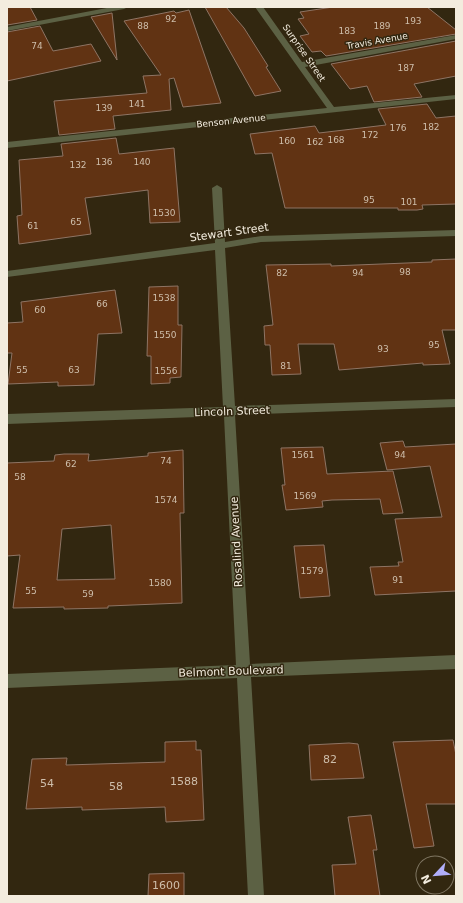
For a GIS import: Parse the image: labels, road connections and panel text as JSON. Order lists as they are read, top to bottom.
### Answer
{
  "streets": {
    "street": [
      "Travis Avenue",
      "Surprise Street",
      "Benson Avenue",
      "Stewart Street",
      "Lincoln Street",
      "Rosalind Avenue",
      "Belmont Boulevard"
    ]
  },
  "crossings": [
    ["Travis Avenue", "Surprise Street"],
    ["Surprise Street", "Benson Avenue"],
    ["Stewart Street", "Rosalind Avenue"],
    ["Lincoln Street", "Rosalind Avenue"],
    ["Rosalind Avenue", "Belmont Boulevard"]
  ],
  "house_numbers": [
    "92",
    "193",
    "88",
    "189",
    "183",
    "74",
    "187",
    "141",
    "139",
    "182",
    "176",
    "172",
    "168",
    "160",
    "162",
    "136",
    "140",
    "132",
    "95",
    "101",
    "1530",
    "65",
    "61",
    "98",
    "82",
    "94",
    "1538",
    "66",
    "60",
    "1550",
    "95",
    "93",
    "81",
    "55",
    "63",
    "1556",
    "1561",
    "94",
    "74",
    "62",
    "58",
    "1569",
    "1574",
    "1579",
    "91",
    "1580",
    "55",
    "59",
    "82",
    "1588",
    "54",
    "58",
    "1600"
  ],
  "north": "bottom left"
}
